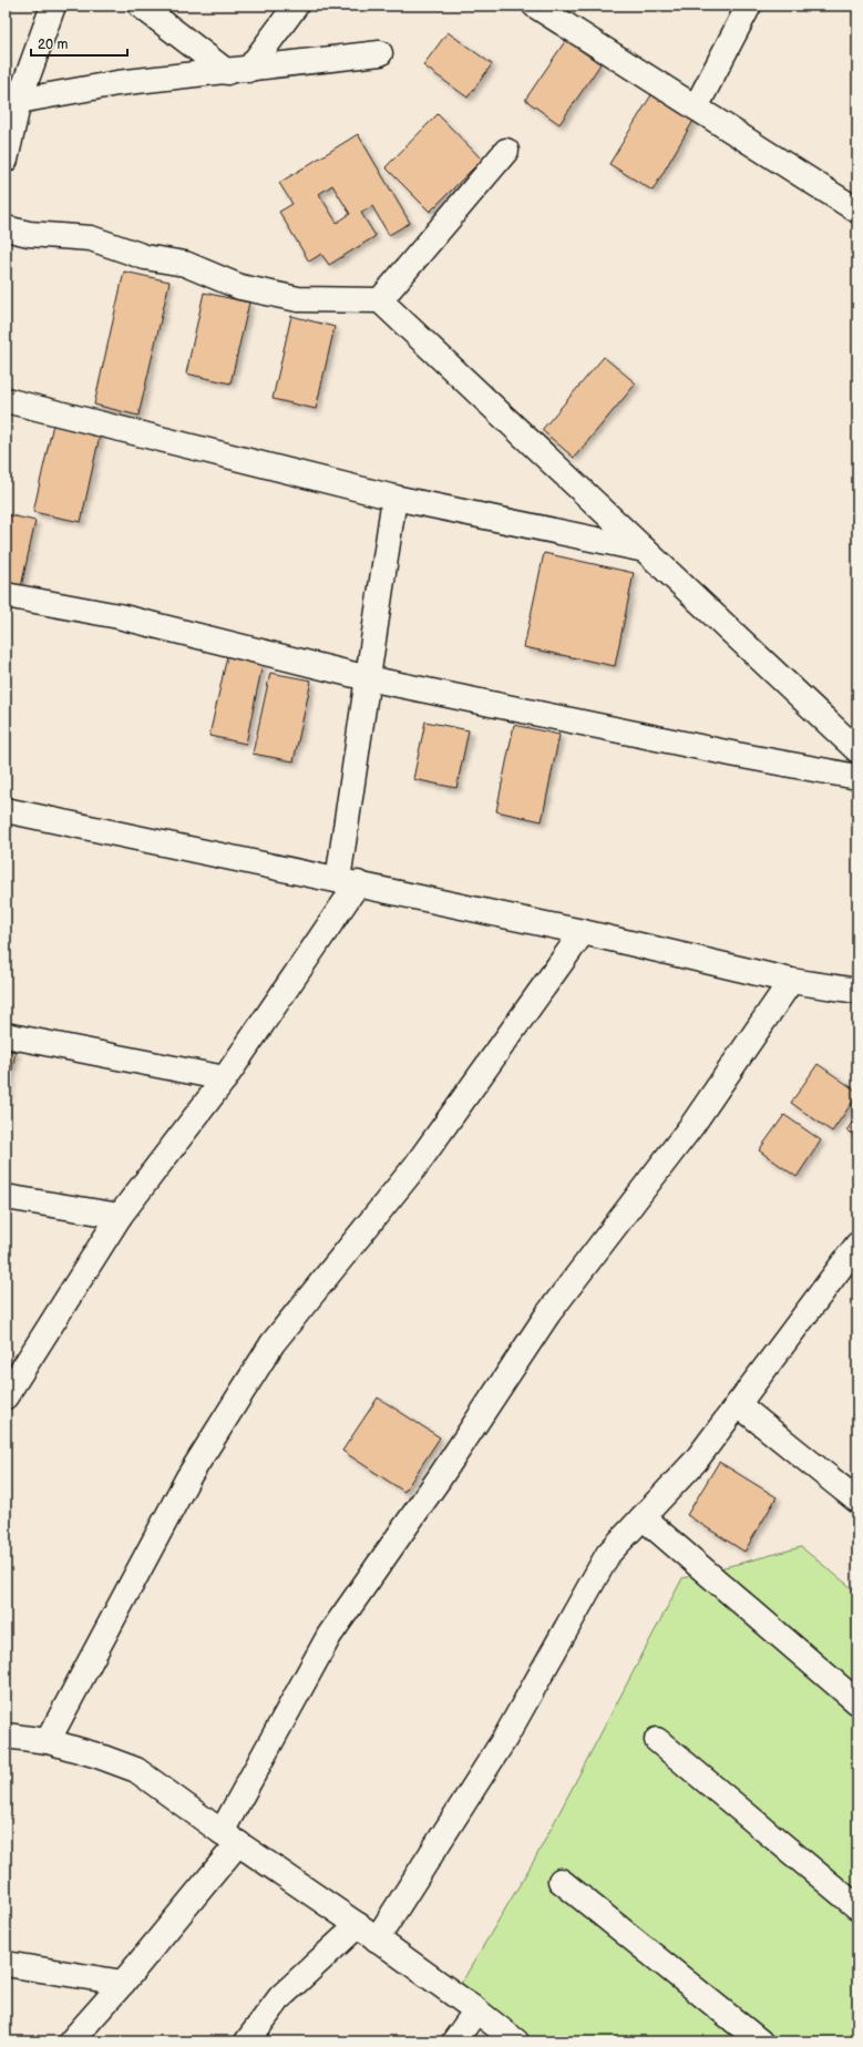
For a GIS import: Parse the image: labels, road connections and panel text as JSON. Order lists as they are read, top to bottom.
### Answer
{
  "scale_bar": "20 m"
}
